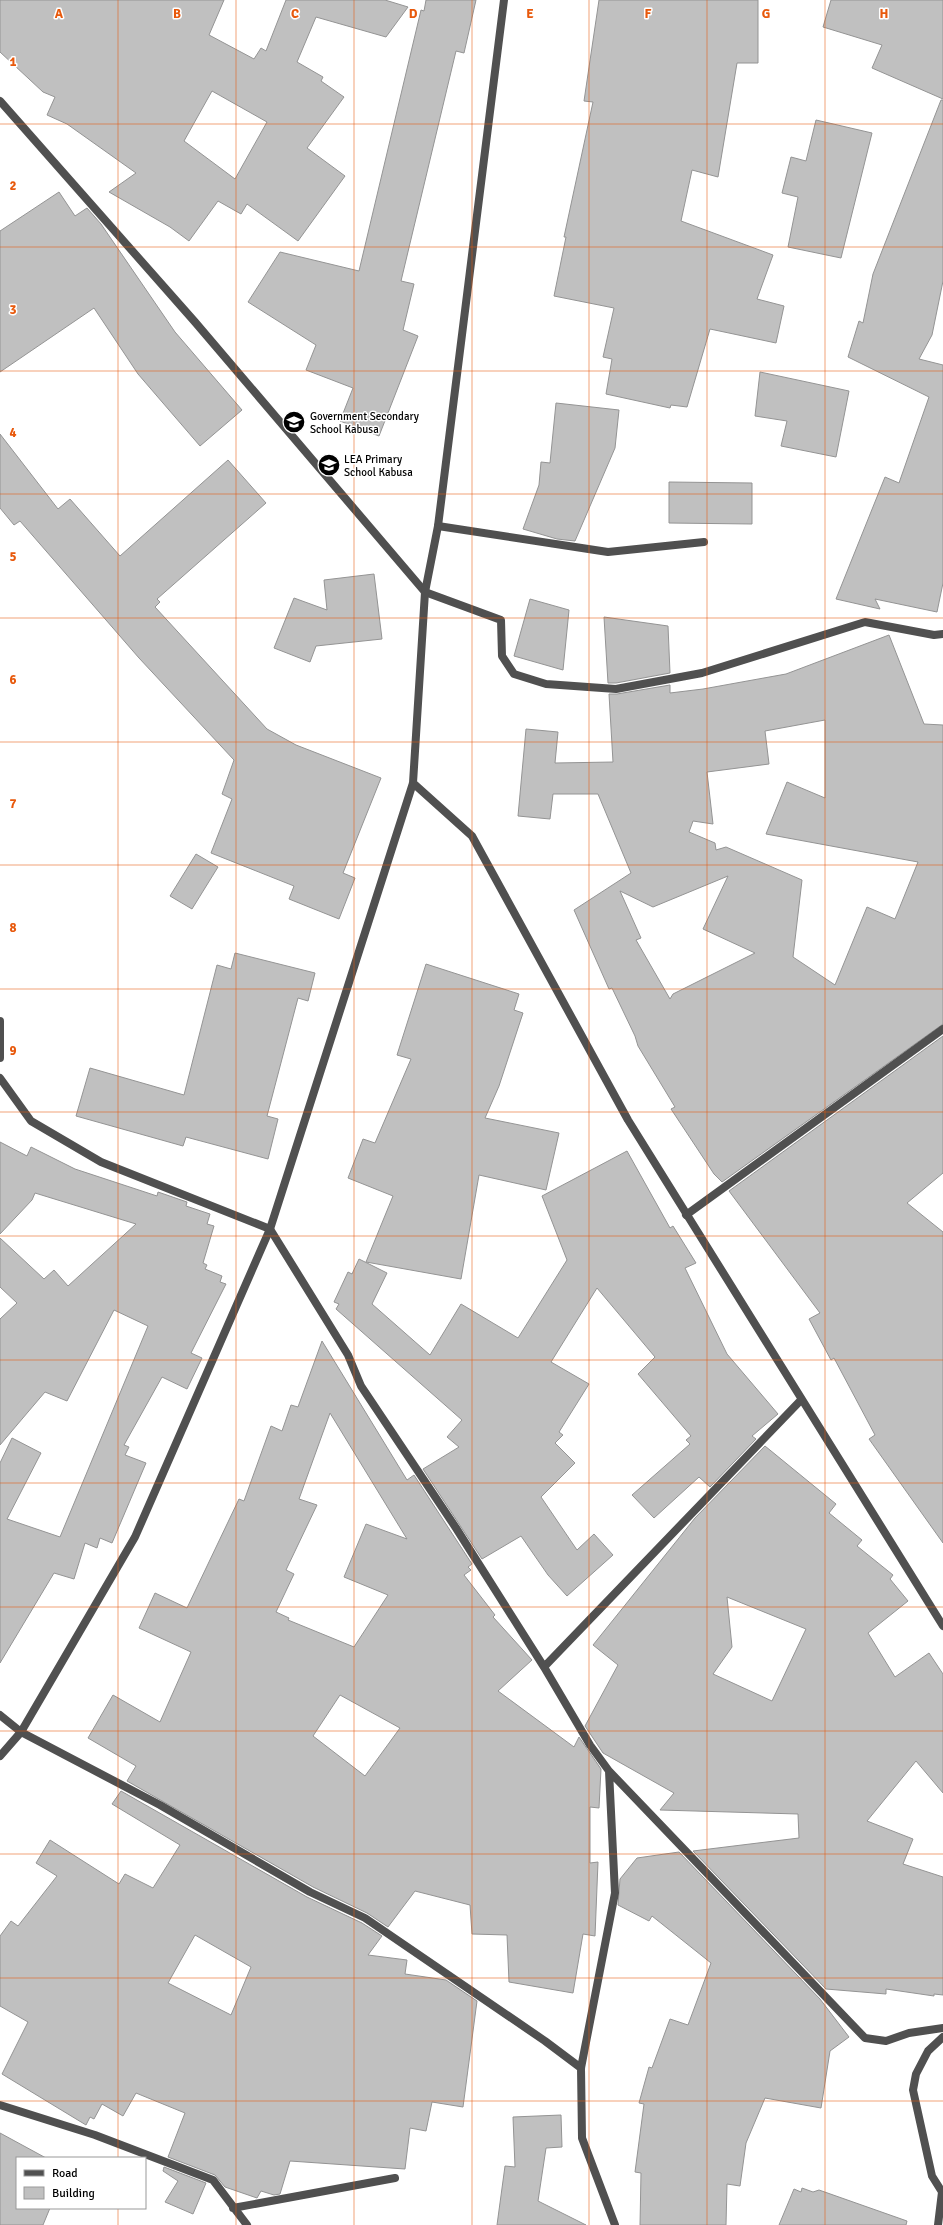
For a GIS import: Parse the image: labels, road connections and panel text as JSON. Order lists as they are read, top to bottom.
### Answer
{
  "places": {
    "school or university": ["Government Secondary School Kabusa", "LEA Primary School Kabusa"]
  },
  "legend": ["Road", "Building"],
  "grid": {
    "columns": [
      "A",
      "B",
      "C",
      "D",
      "E",
      "F",
      "G",
      "H"
    ],
    "rows": [
      "1",
      "2",
      "3",
      "4",
      "5",
      "6",
      "7",
      "8",
      "9"
    ]
  }
}
